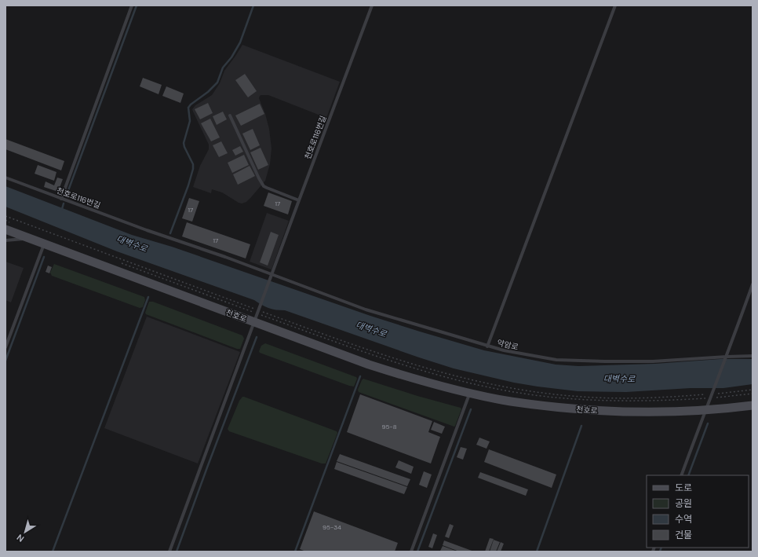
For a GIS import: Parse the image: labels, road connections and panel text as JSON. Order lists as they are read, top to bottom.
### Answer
{
  "streets": {
    "street": ["천호로"],
    "lane": ["천호로116번길", "약암로"]
  },
  "crossings": [
    ["천호로116번길", "천호로"],
    ["천호로116번길", "약암로"]
  ],
  "water": ["대벽수로"],
  "house_numbers": [
    "17",
    "17",
    "17",
    "95-8",
    "95-34"
  ],
  "legend": [
    "도로",
    "공원",
    "수역",
    "건물"
  ],
  "north": "bottom left"
}
